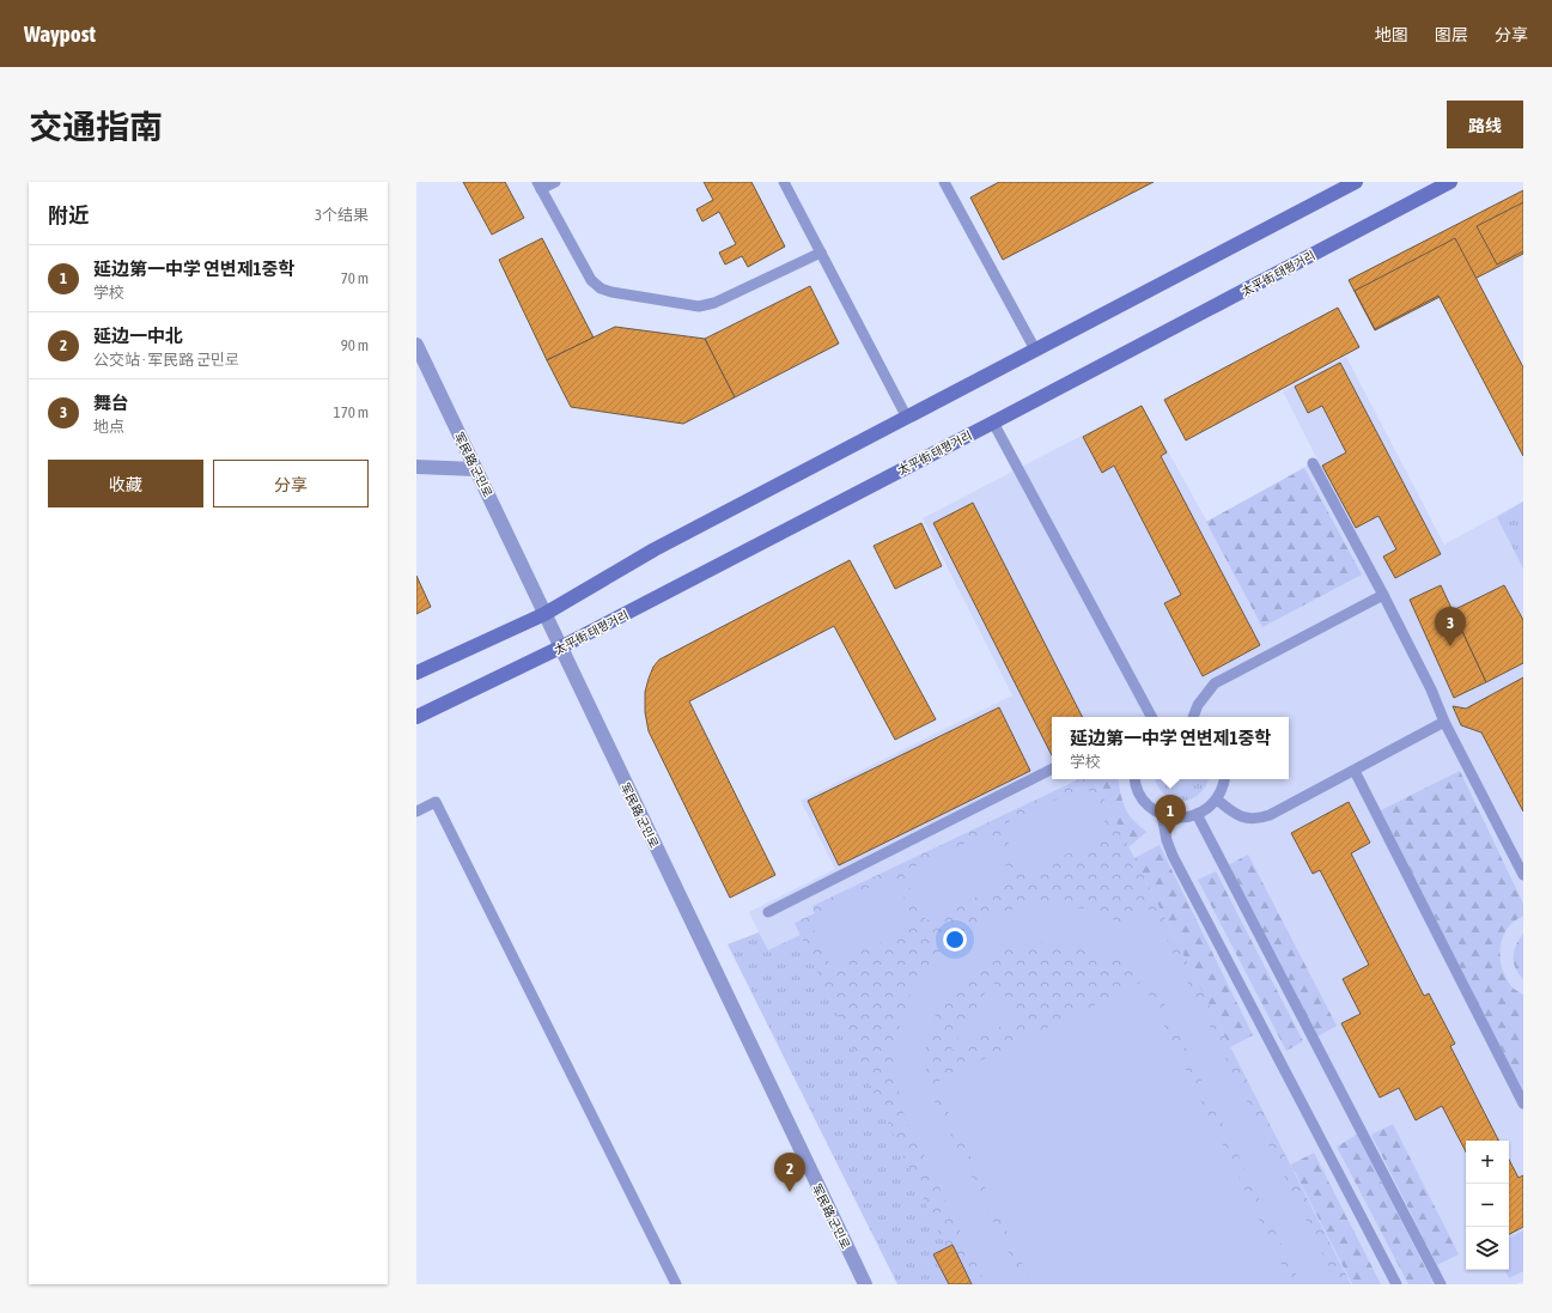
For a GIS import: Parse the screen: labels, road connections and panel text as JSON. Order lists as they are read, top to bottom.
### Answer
{
  "streets": {
    "main road": ["太平街 태평거리"],
    "street": ["军民路 군민로"]
  },
  "crossings": [
    ["太平街 태평거리", "军民路 군민로"]
  ],
  "page": {
    "header": "Waypost",
    "nav": ["地图", "图层", "分享"],
    "title": "交通指南",
    "buttons": [
      "路线",
      ["收藏", "分享"]
    ],
    "heading": ["附近", "3个结果"],
    "list": [
      {
        "mark": "1",
        "name": "延边第一中学 연변제1중학",
        "note": "学校",
        "value": "70 m"
      },
      {
        "mark": "2",
        "name": "延边一中北",
        "note": "公交站 · 军民路 군민로",
        "value": "90 m"
      },
      {
        "mark": "3",
        "name": "舞台",
        "note": "地点",
        "value": "170 m"
      }
    ],
    "pins": ["3", "1", "2"],
    "popup": ["延边第一中学 연변제1중학", "学校"],
    "map_buttons": ["+", "−"]
  }
}
